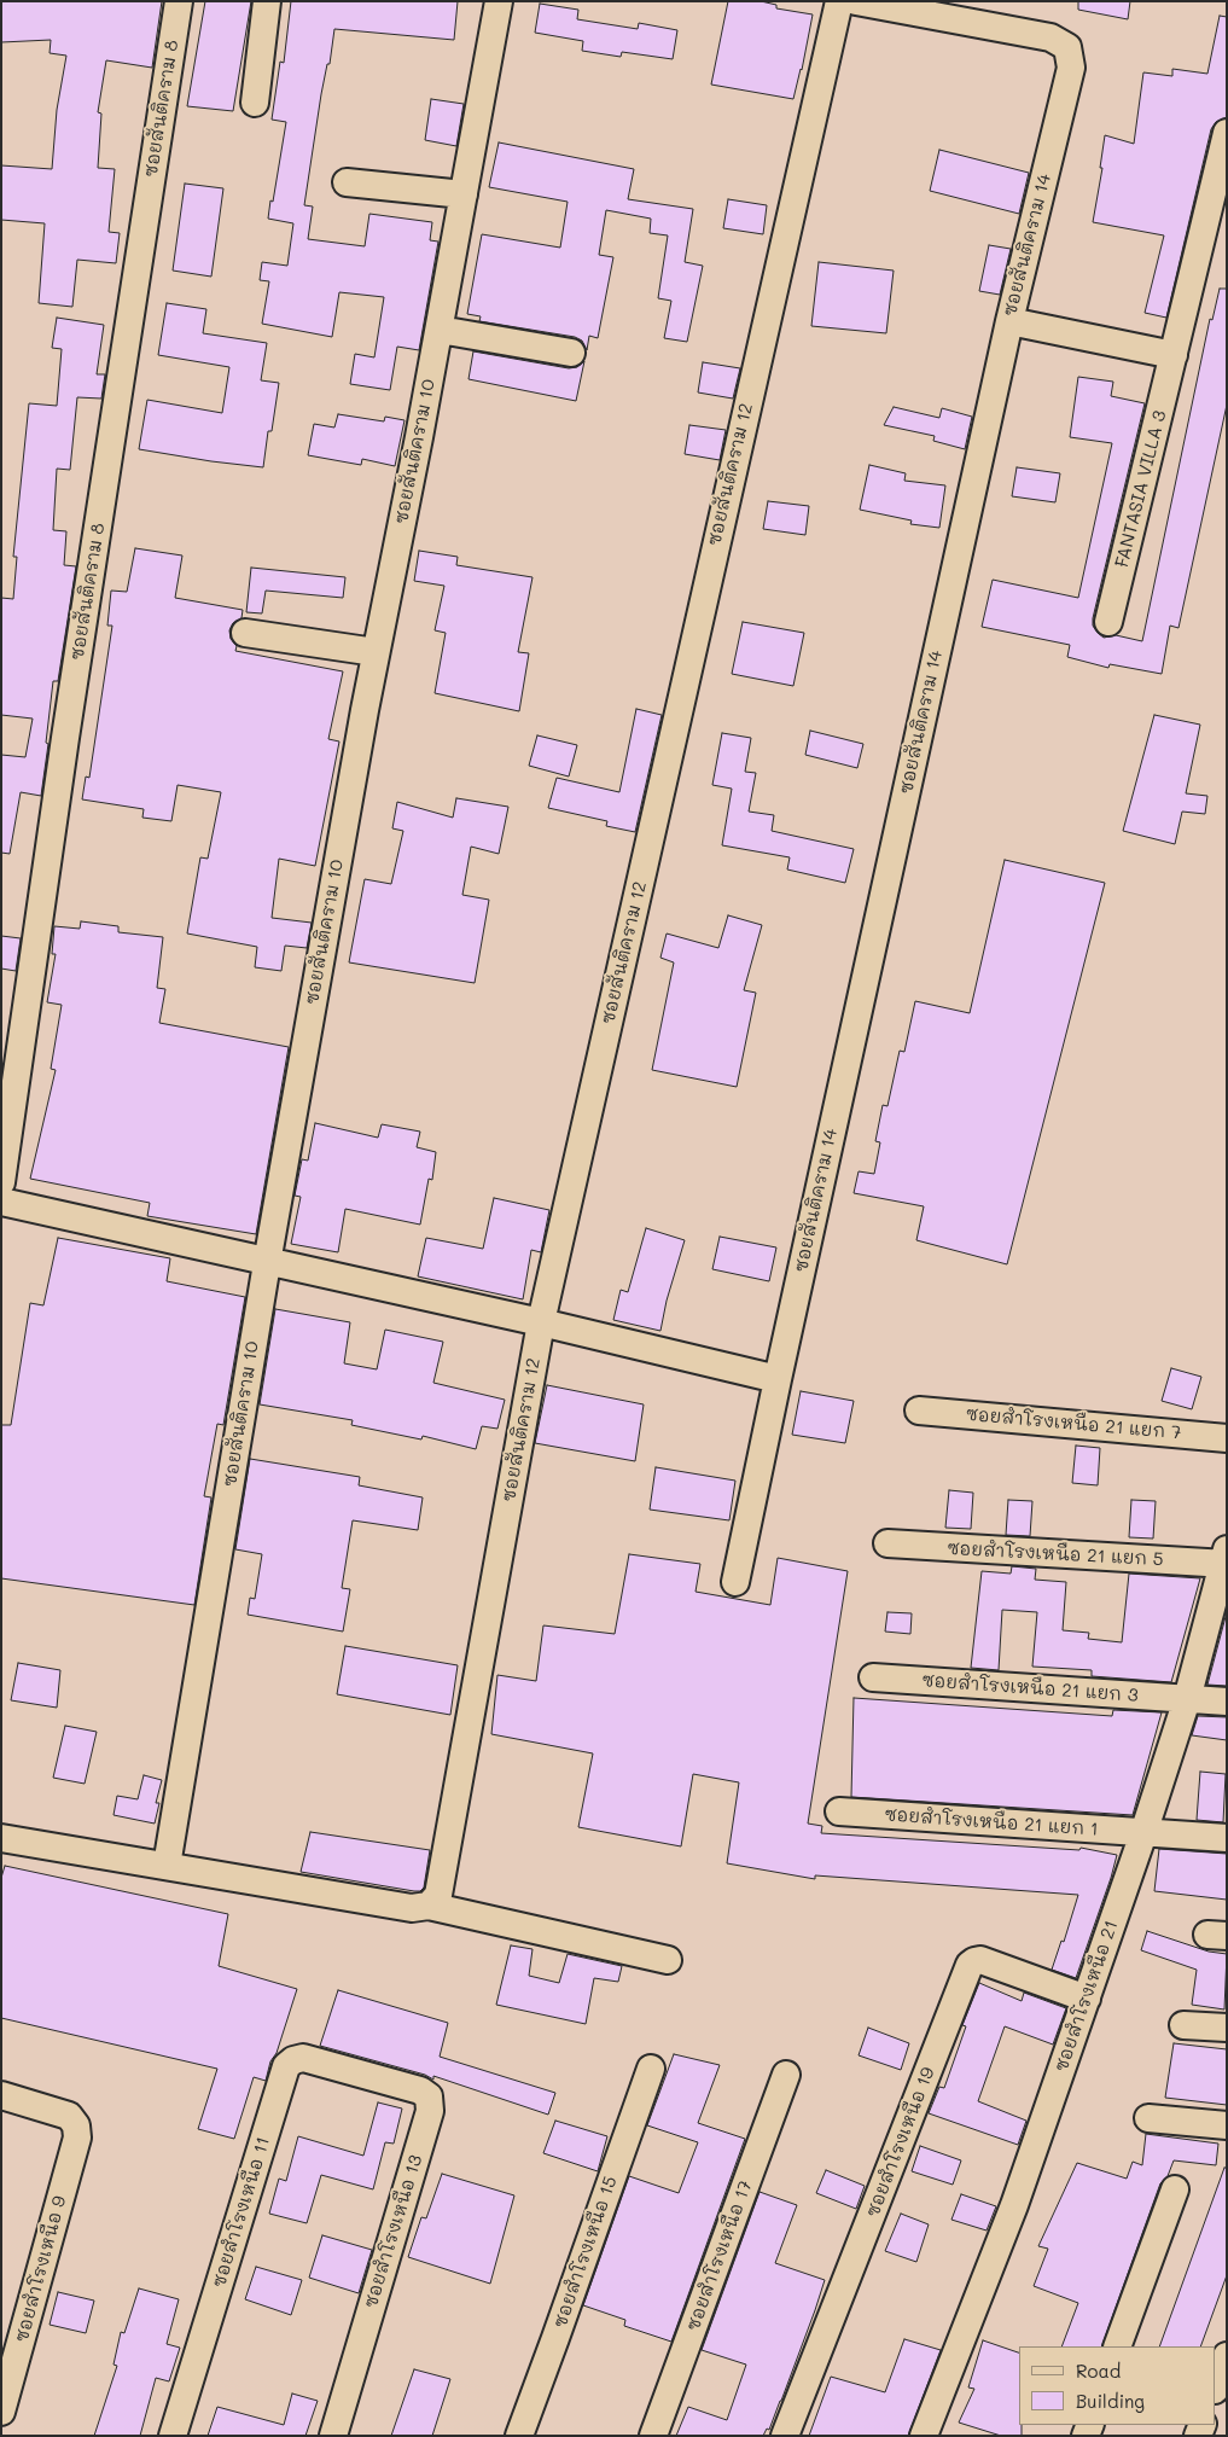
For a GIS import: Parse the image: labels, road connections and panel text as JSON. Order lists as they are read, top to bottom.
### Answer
{
  "streets": {
    "street": [
      "ซอยสันติคราม 8",
      "ซอยสันติคราม 14",
      "ซอยสันติคราม 10",
      "ซอยสันติคราม 12",
      "FANTASIA VILLA 3",
      "ซอยสำโรงเหนือ 21 แยก 7",
      "ซอยสำโรงเหนือ 21 แยก 5",
      "ซอยสำโรงเหนือ 21 แยก 3",
      "ซอยสำโรงเหนือ 21 แยก 1",
      "ซอยสำโรงเหนือ 21",
      "ซอยสำโรงเหนือ 19",
      "ซอยสำโรงเหนือ 11",
      "ซอยสำโรงเหนือ 13",
      "ซอยสำโรงเหนือ 15",
      "ซอยสำโรงเหนือ 17",
      "ซอยสำโรงเหนือ 9"
    ]
  },
  "crossings": [
    ["ซอยสำโรงเหนือ 21 แยก 5", "ซอยสำโรงเหนือ 21"],
    ["ซอยสำโรงเหนือ 21 แยก 3", "ซอยสำโรงเหนือ 21"],
    ["ซอยสำโรงเหนือ 21 แยก 1", "ซอยสำโรงเหนือ 21"],
    ["ซอยสำโรงเหนือ 21", "ซอยสำโรงเหนือ 19"],
    ["ซอยสำโรงเหนือ 11", "ซอยสำโรงเหนือ 13"]
  ],
  "legend": ["Road", "Building"]
}
